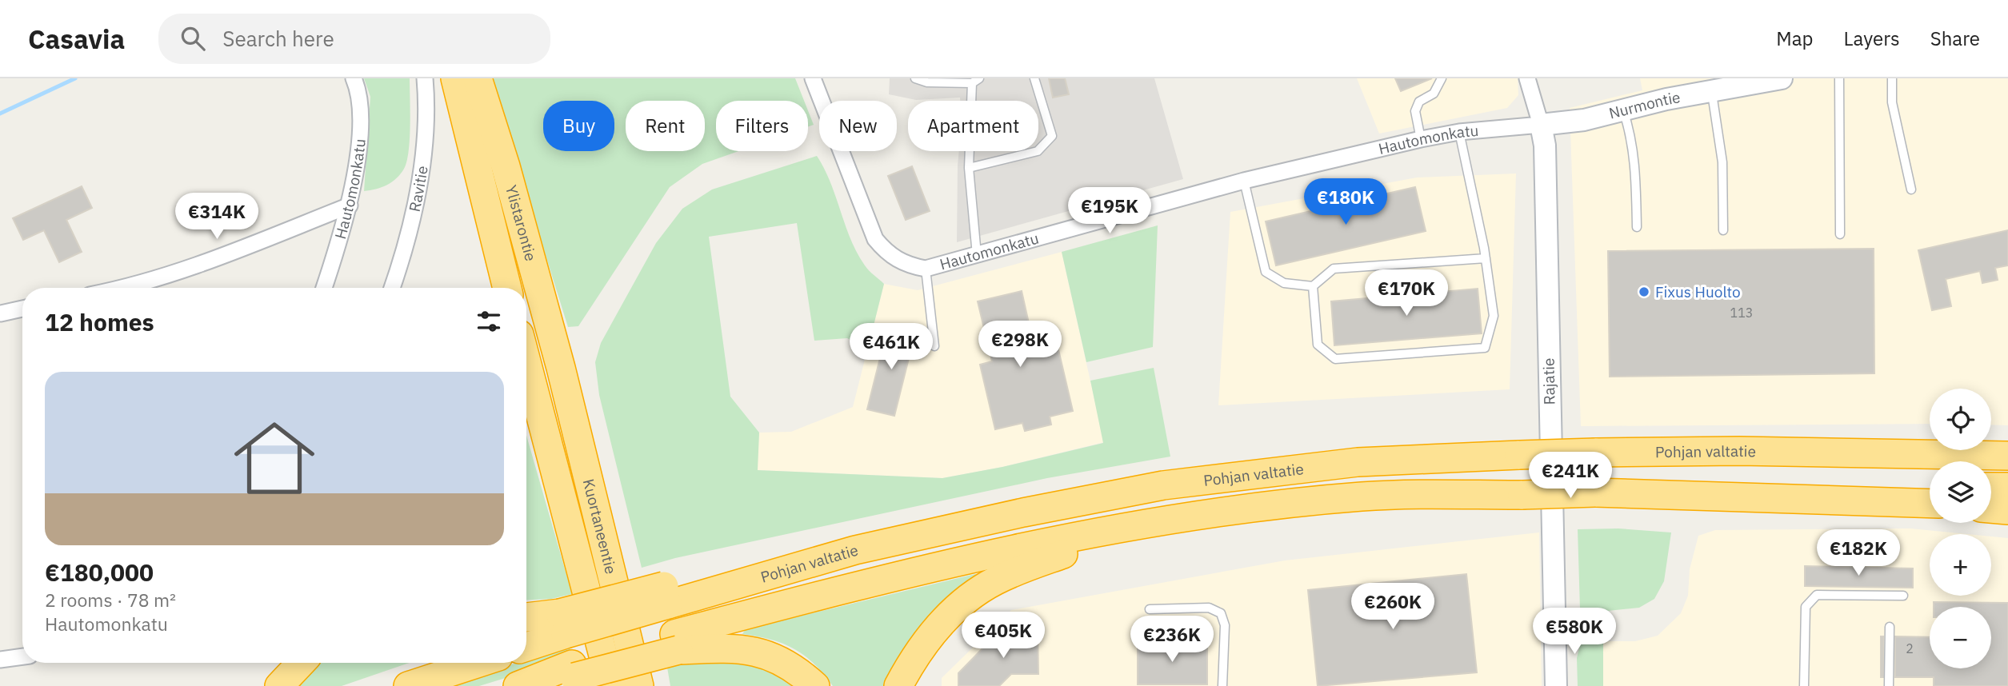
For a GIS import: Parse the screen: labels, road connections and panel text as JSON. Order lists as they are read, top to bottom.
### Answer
{
  "streets": {
    "highway": ["Ylistarontie", "Pohjan valtatie", "Kuortaneentie"],
    "street": [
      "Nurmontie",
      "Hautomonkatu",
      "Ravitie",
      "Rajatie"
    ]
  },
  "crossings": [
    ["Nurmontie", "Hautomonkatu"],
    ["Nurmontie", "Rajatie"],
    ["Hautomonkatu", "Rajatie"],
    ["Ylistarontie", "Kuortaneentie"]
  ],
  "places": ["Fixus Huolto"],
  "house_numbers": ["113", "2"],
  "page": {
    "header": "Casavia",
    "search": "Search here",
    "nav": ["Map", "Layers", "Share"],
    "chip": [
      "Buy",
      "Rent",
      "Filters",
      "New",
      "Apartment"
    ],
    "price": [
      "€180K",
      "€195K",
      "€314K",
      "€170K",
      "€298K",
      "€461K",
      "€241K",
      "€182K",
      "€260K",
      "€580K",
      "€405K",
      "€236K"
    ],
    "heading": "12 homes",
    "list": [
      {
        "name": "€180,000",
        "note": "2 rooms · 78 m² · Hautomonkatu"
      }
    ],
    "map_buttons": ["+", "−"]
  }
}
